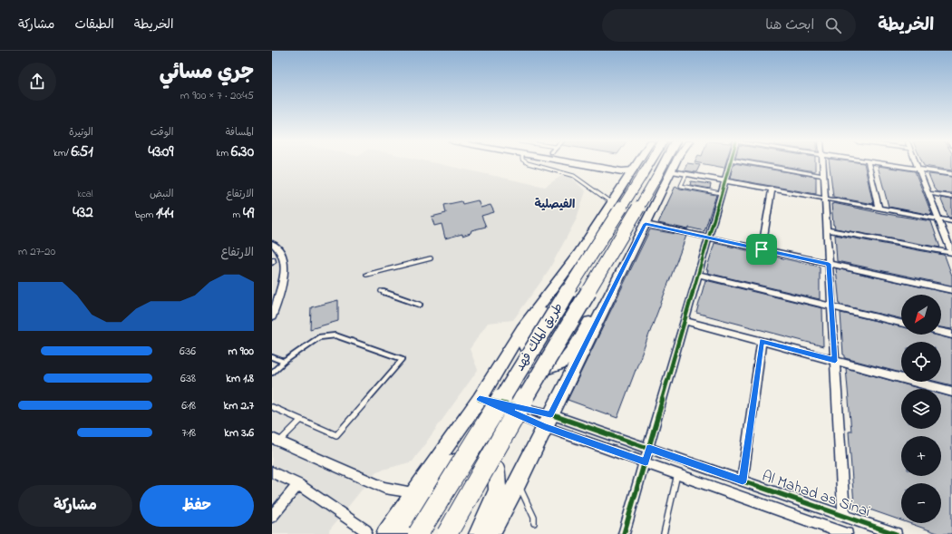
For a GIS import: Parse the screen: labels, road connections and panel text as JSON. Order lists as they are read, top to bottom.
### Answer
{
  "streets": {
    "highway": ["طريق الملك فهد"],
    "street": ["Al Mahad as Sinai"]
  },
  "districts": ["الفيصلية"],
  "north": "bottom left",
  "page": {
    "header": "الخريطة",
    "search": "ابحث هنا",
    "nav": ["الخريطة", "الطبقات", "مشاركة"],
    "heading": ["جري مسائي", "20:45 · 7 × 900 m"],
    "stats": [
      ["المسافة", "6.30 km"],
      ["الوقت", "43:09"],
      ["الوتيرة", "6:51 /km"],
      ["الارتفاع", "49 m"],
      ["النبض", "144 bpm"],
      ["kcal", "432"]
    ],
    "chart": ["الارتفاع", "20–27 m"],
    "map_buttons": ["+", "−"],
    "list": [
      {
        "name": "900 m",
        "note": "6:36"
      },
      {
        "name": "1.8 km",
        "note": "6:38"
      },
      {
        "name": "2.7 km",
        "note": "6:18"
      },
      {
        "name": "3.6 km",
        "note": "7:18"
      }
    ],
    "buttons": ["حفظ", "مشاركة"]
  }
}
